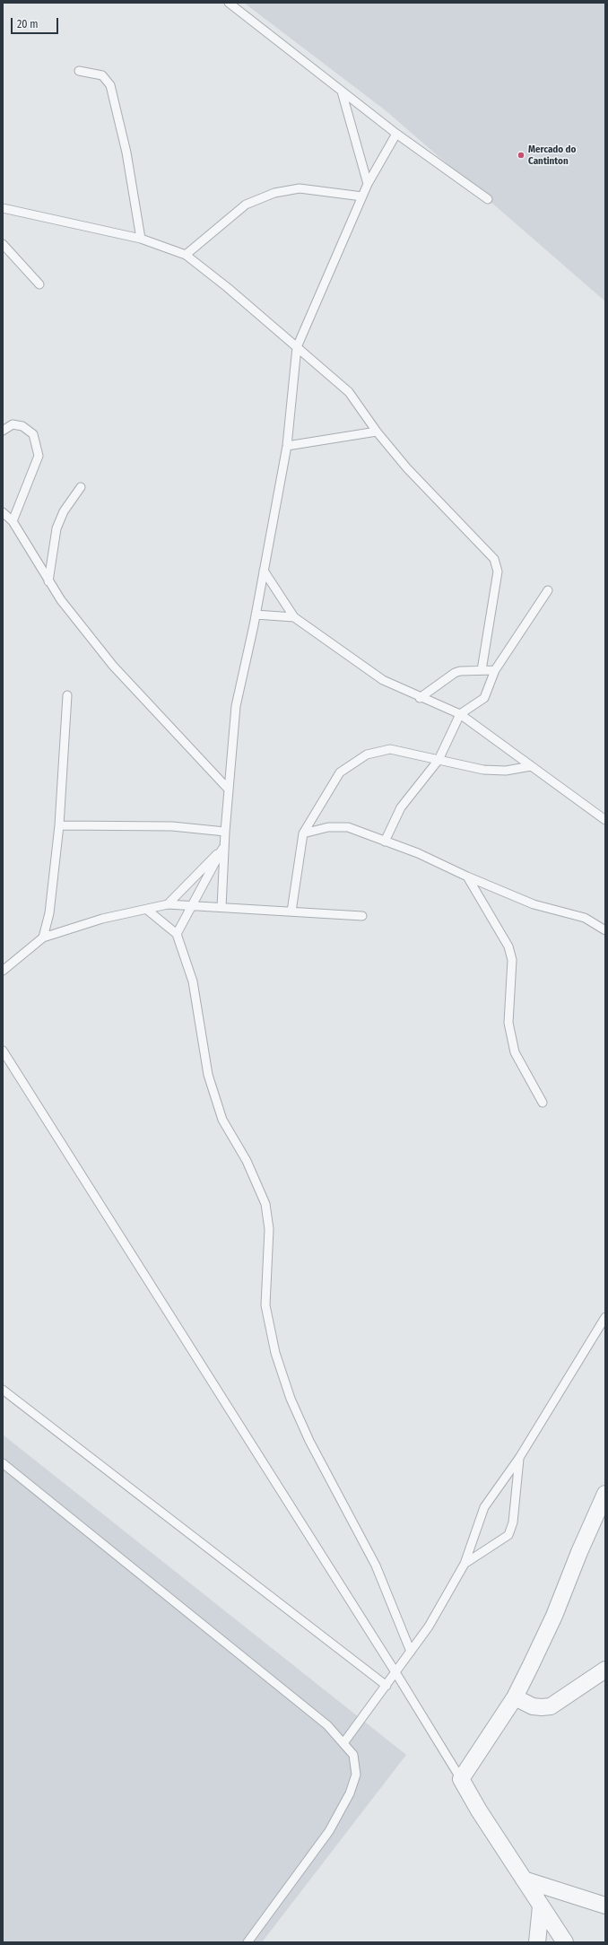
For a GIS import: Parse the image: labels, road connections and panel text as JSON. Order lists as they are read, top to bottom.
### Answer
{
  "places": ["Mercado do Cantinton"],
  "scale_bar": "20 m"
}
